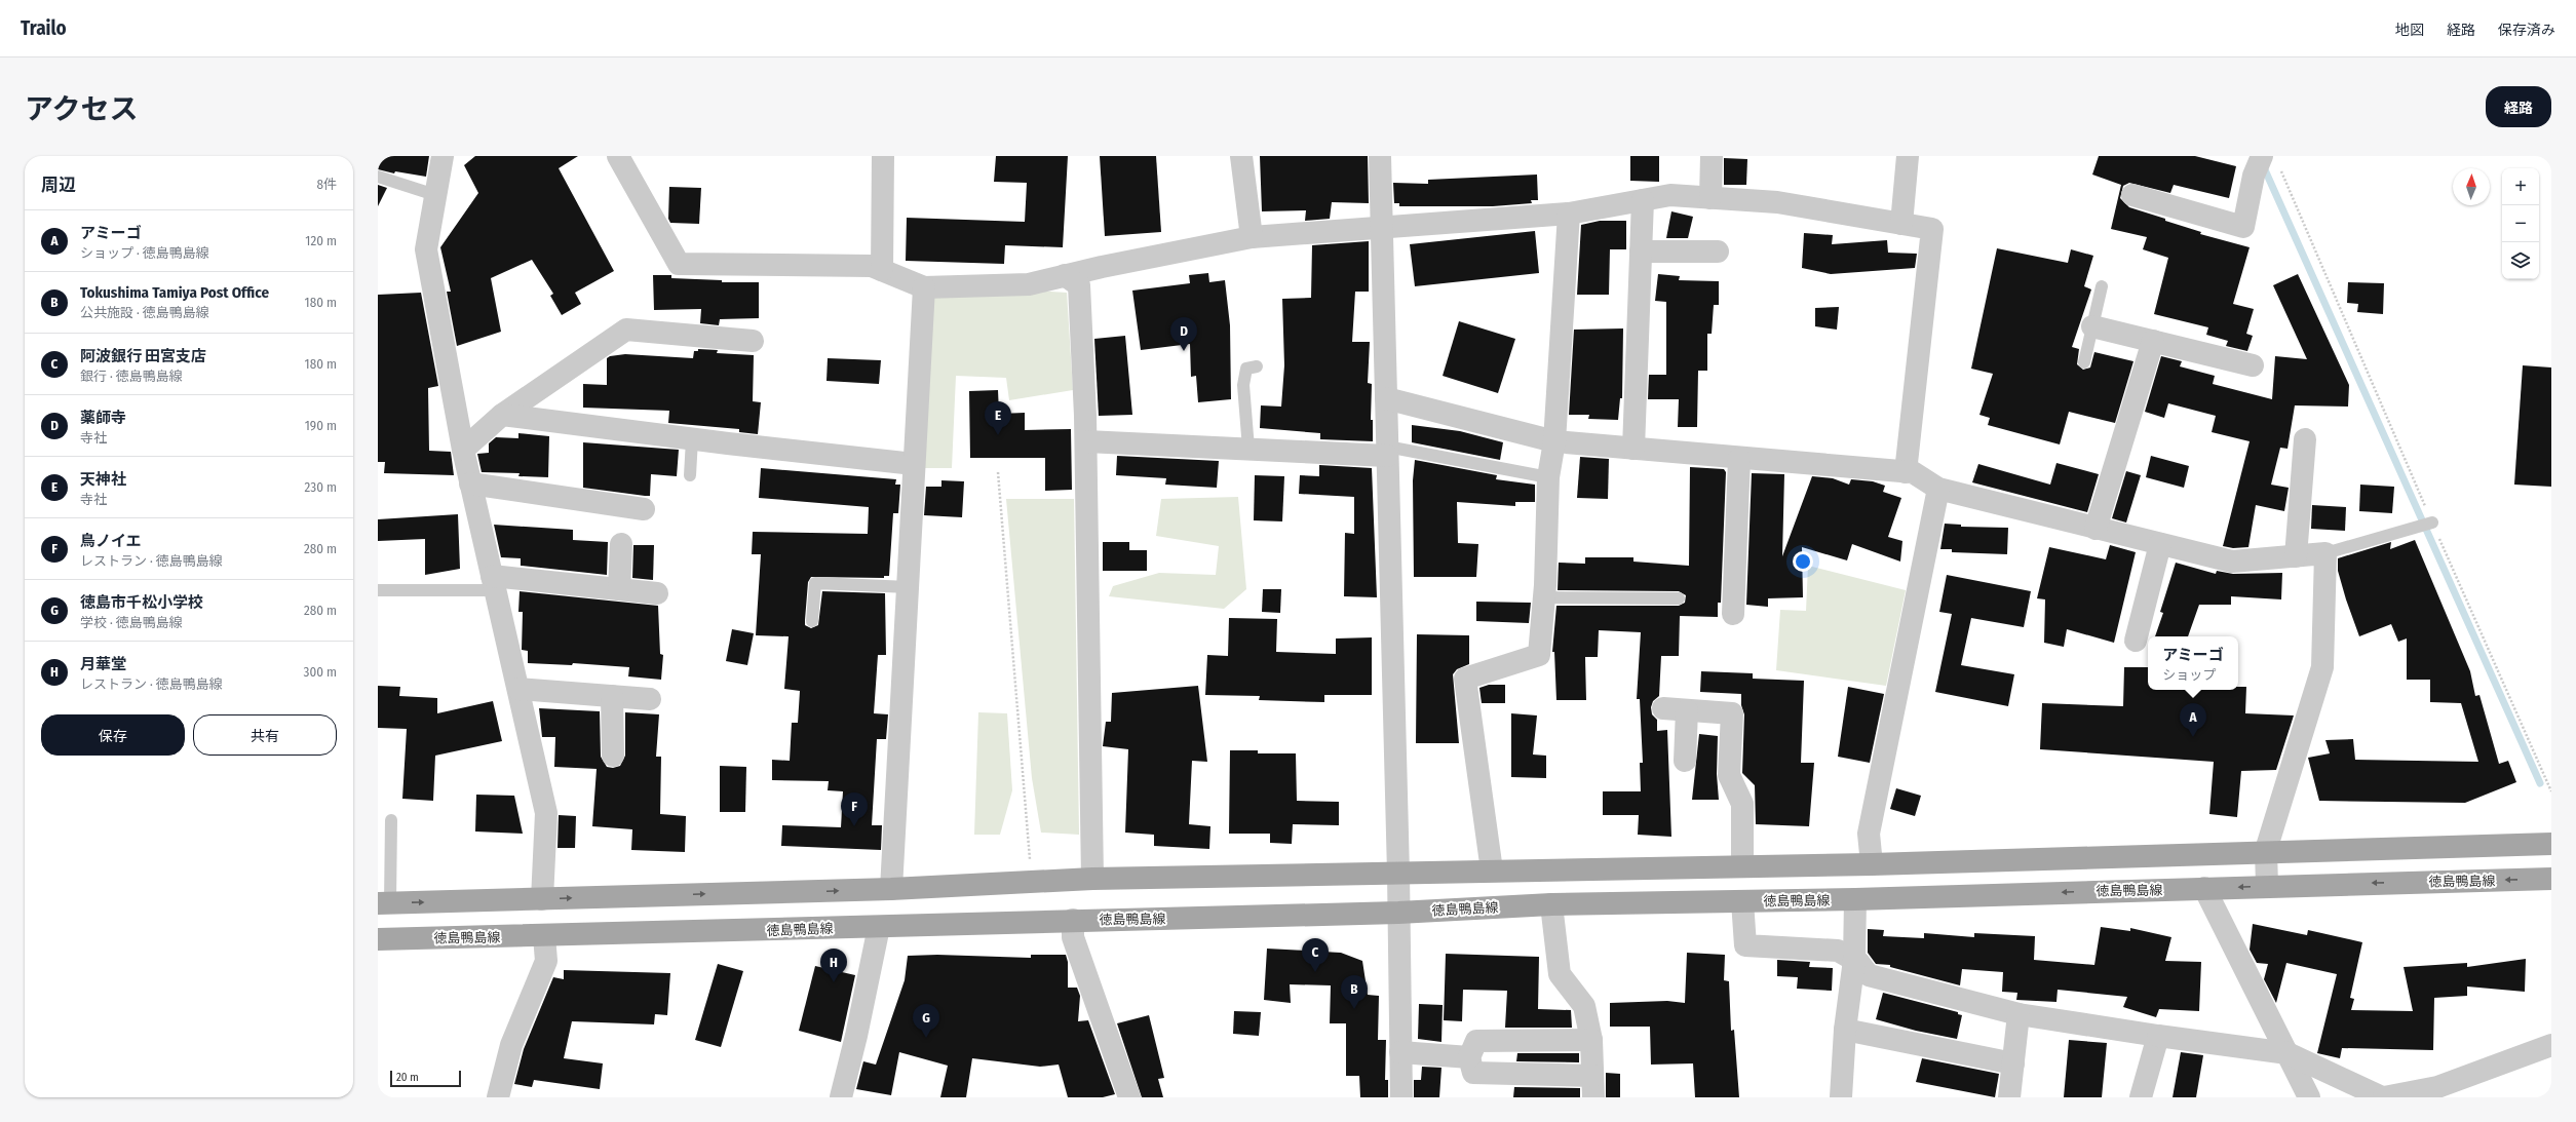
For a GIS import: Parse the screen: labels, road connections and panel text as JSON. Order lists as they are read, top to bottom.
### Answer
{
  "streets": {
    "main road": ["徳島鴨島線"]
  },
  "scale_bar": "20 m",
  "north": "top",
  "page": {
    "header": "Trailo",
    "nav": ["地図", "経路", "保存済み"],
    "title": "アクセス",
    "buttons": [
      "経路",
      ["保存", "共有"]
    ],
    "heading": ["周辺", "8件"],
    "map_buttons": ["+", "−"],
    "list": [
      {
        "mark": "A",
        "name": "アミーゴ",
        "note": "ショップ · 徳島鴨島線",
        "value": "120 m"
      },
      {
        "mark": "B",
        "name": "Tokushima Tamiya Post Office",
        "note": "公共施設 · 徳島鴨島線",
        "value": "180 m"
      },
      {
        "mark": "C",
        "name": "阿波銀行 田宮支店",
        "note": "銀行 · 徳島鴨島線",
        "value": "180 m"
      },
      {
        "mark": "D",
        "name": "薬師寺",
        "note": "寺社",
        "value": "190 m"
      },
      {
        "mark": "E",
        "name": "天神社",
        "note": "寺社",
        "value": "230 m"
      },
      {
        "mark": "F",
        "name": "鳥ノイエ",
        "note": "レストラン · 徳島鴨島線",
        "value": "280 m"
      },
      {
        "mark": "G",
        "name": "徳島市千松小学校",
        "note": "学校 · 徳島鴨島線",
        "value": "280 m"
      },
      {
        "mark": "H",
        "name": "月華堂",
        "note": "レストラン · 徳島鴨島線",
        "value": "300 m"
      }
    ],
    "pins": [
      "D",
      "E",
      "A",
      "F",
      "C",
      "H",
      "B",
      "G"
    ],
    "popup": ["アミーゴ", "ショップ"],
    "scale": "20 m"
  }
}
